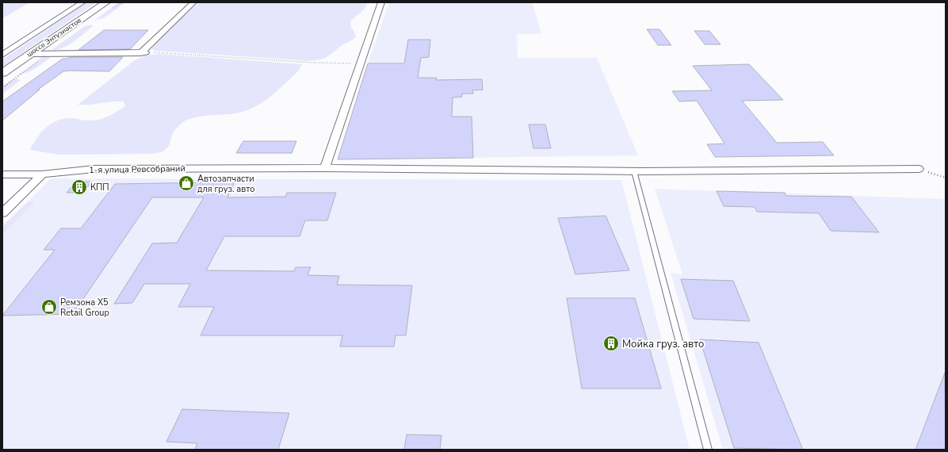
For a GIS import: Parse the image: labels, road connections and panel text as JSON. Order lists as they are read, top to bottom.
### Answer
{
  "streets": {
    "main road": ["шоссе Энтузиастов"],
    "street": ["1-я улица Ревсобраний"]
  },
  "places": {
    "shop": ["Автозапчасти для груз. авто", "Ремзона X5 Retail Group"],
    "building": ["КПП", "Мойка груз. авто"]
  }
}
